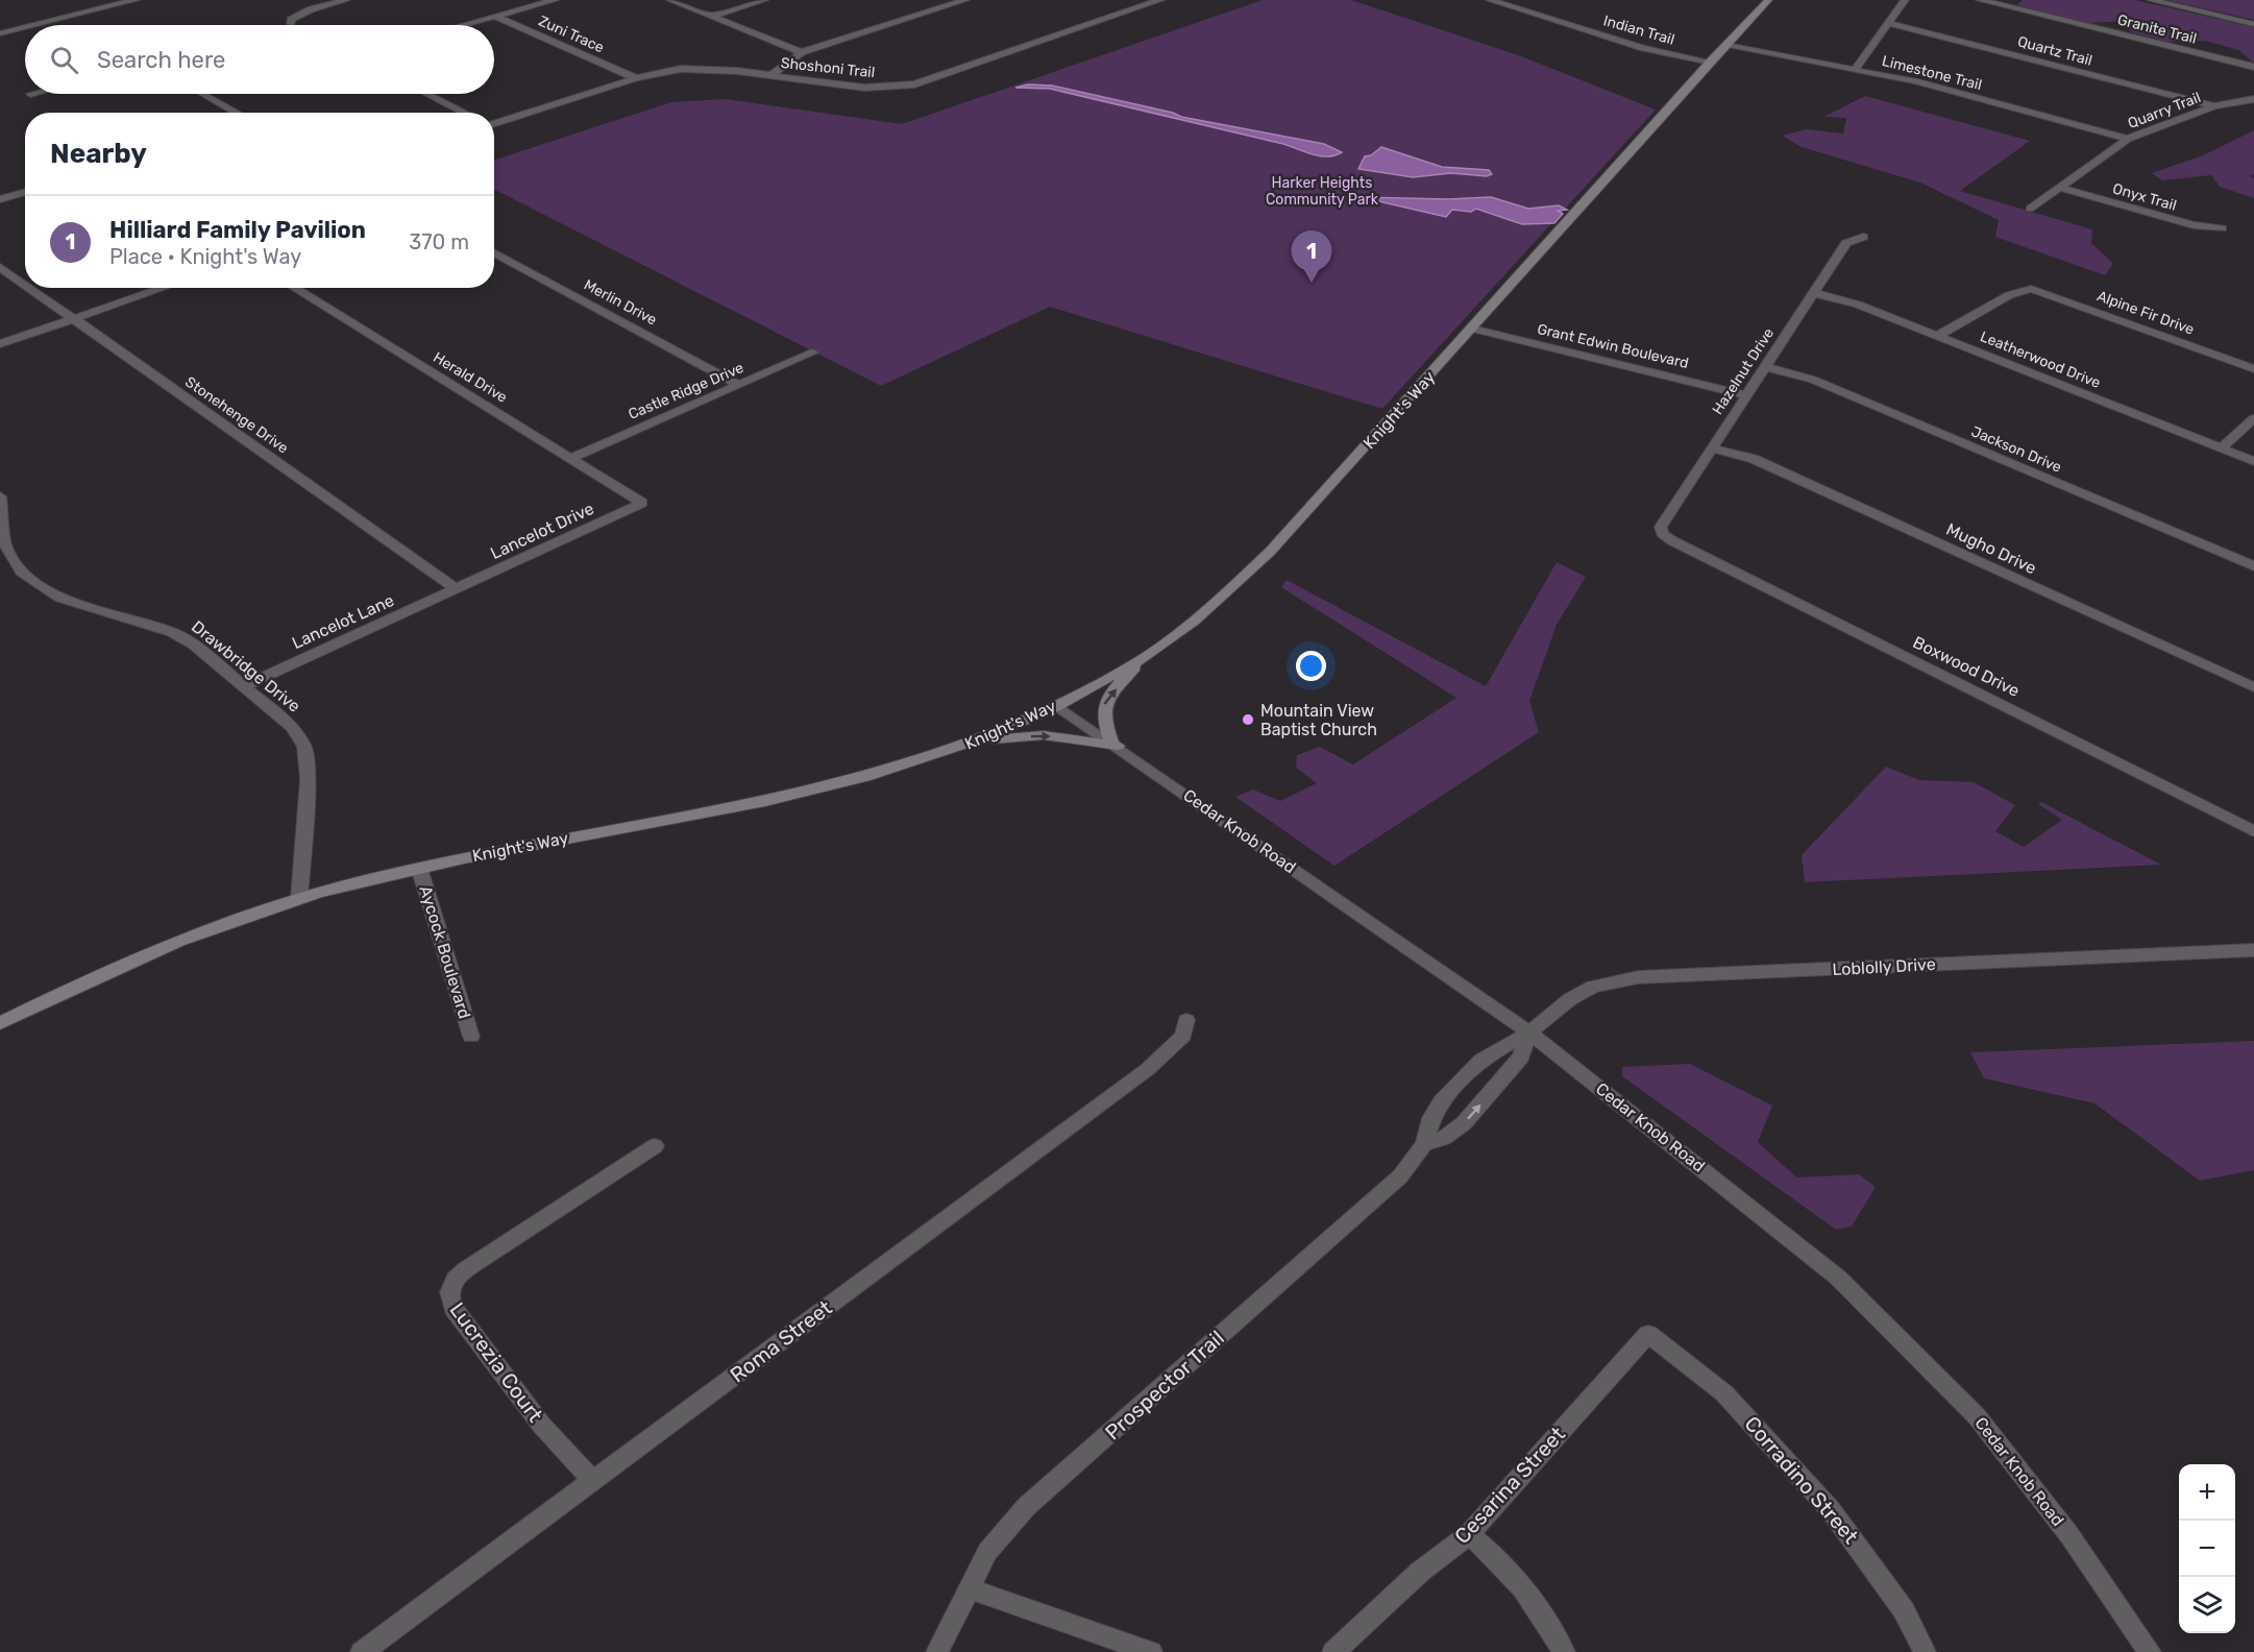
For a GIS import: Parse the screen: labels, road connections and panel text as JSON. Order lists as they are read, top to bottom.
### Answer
{
  "streets": {
    "main road": ["Knight's Way"],
    "street": [
      "Granite Trail",
      "Indian Trail",
      "Zuni Trace",
      "Quartz Trail",
      "Shoshoni Trail",
      "Limestone Trail",
      "Quarry Trail",
      "Onyx Trail",
      "Merlin Drive",
      "Alpine Fir Drive",
      "Grant Edwin Boulevard",
      "Leatherwood Drive",
      "Hazelnut Drive",
      "Herald Drive",
      "Castle Ridge Drive",
      "Stonehenge Drive",
      "Jackson Drive",
      "Lancelot Drive",
      "Mugho Drive",
      "Lancelot Lane",
      "Drawbridge Drive",
      "Boxwood Drive",
      "Cedar Knob Road",
      "Aycock Boulevard",
      "Loblolly Drive",
      "Roma Street",
      "Lucrezia Court",
      "Prospector Trail",
      "Corradino Street",
      "Cesarina Street"
    ]
  },
  "crossings": [
    ["Indian Trail", "Knight's Way"],
    ["Zuni Trace", "Shoshoni Trail"],
    ["Quartz Trail", "Quarry Trail"],
    ["Limestone Trail", "Quarry Trail"],
    ["Limestone Trail", "Knight's Way"],
    ["Quarry Trail", "Onyx Trail"],
    ["Merlin Drive", "Castle Ridge Drive"],
    ["Alpine Fir Drive", "Leatherwood Drive"],
    ["Grant Edwin Boulevard", "Hazelnut Drive"],
    ["Grant Edwin Boulevard", "Knight's Way"],
    ["Leatherwood Drive", "Hazelnut Drive"],
    ["Hazelnut Drive", "Jackson Drive"],
    ["Hazelnut Drive", "Mugho Drive"],
    ["Hazelnut Drive", "Boxwood Drive"],
    ["Herald Drive", "Castle Ridge Drive"],
    ["Herald Drive", "Lancelot Drive"],
    ["Knight's Way", "Drawbridge Drive"],
    ["Knight's Way", "Cedar Knob Road"],
    ["Knight's Way", "Aycock Boulevard"],
    ["Stonehenge Drive", "Lancelot Drive"],
    ["Stonehenge Drive", "Lancelot Lane"],
    ["Lancelot Drive", "Lancelot Lane"],
    ["Lancelot Lane", "Drawbridge Drive"],
    ["Cedar Knob Road", "Loblolly Drive"],
    ["Cedar Knob Road", "Prospector Trail"],
    ["Loblolly Drive", "Prospector Trail"],
    ["Roma Street", "Lucrezia Court"],
    ["Corradino Street", "Cesarina Street"]
  ],
  "parks": ["Harker Heights Community Park"],
  "places": ["Mountain View Baptist Church"],
  "page": {
    "search": "Search here",
    "heading": "Nearby",
    "list": [
      {
        "mark": "1",
        "name": "Hilliard Family Pavilion",
        "note": "Place · Knight's Way",
        "value": "370 m"
      }
    ],
    "pins": "1",
    "map_buttons": ["+", "−"]
  }
}
